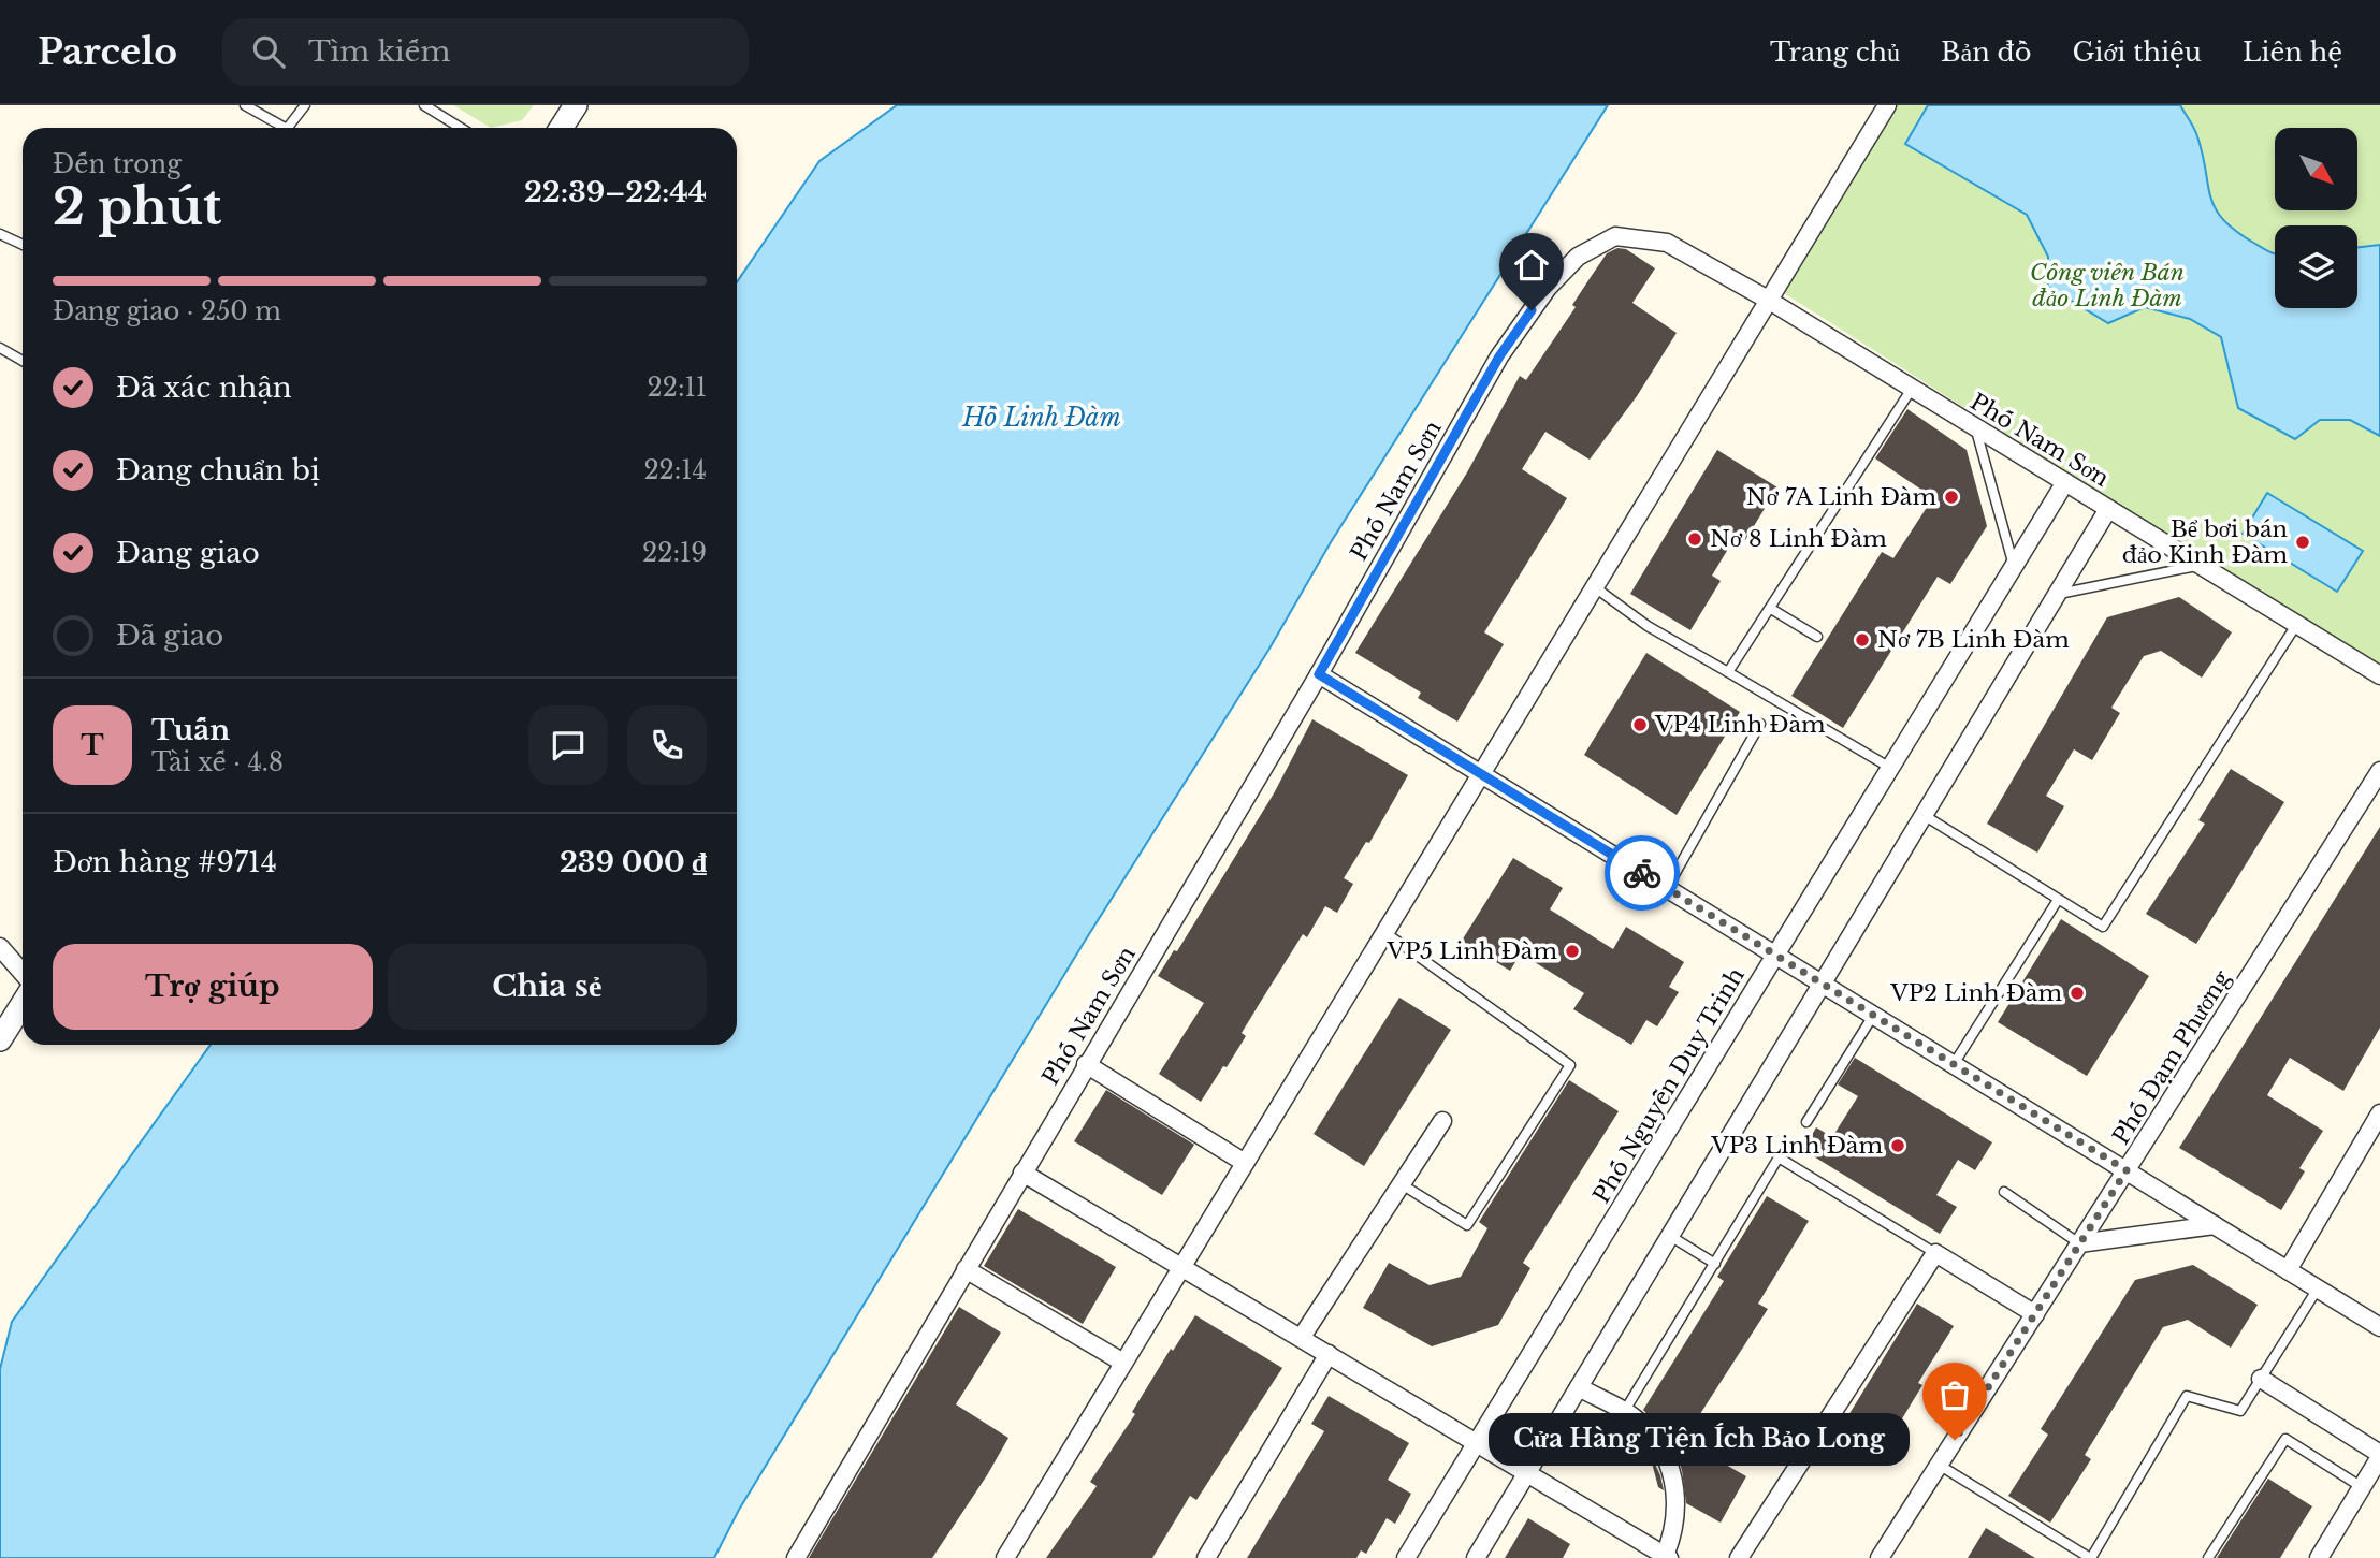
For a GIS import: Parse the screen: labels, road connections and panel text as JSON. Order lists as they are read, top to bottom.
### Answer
{
  "streets": {
    "street": ["Phố Nam Sơn", "Phố Đạm Phương", "Phố Nguyễn Duy Trinh"]
  },
  "crossings": [
    ["Phố Nam Sơn", "Phố Nguyễn Duy Trinh"]
  ],
  "water": ["Hồ Linh Đàm"],
  "parks": ["Công viên Bán đảo Linh Đàm"],
  "places": [
    "Nơ 7A Linh Đàm",
    "Nơ 8 Linh Đàm",
    "Bể bơi bán đảo Kinh Đàm",
    "Nơ 7B Linh Đàm",
    "VP4 Linh Đàm",
    "VP5 Linh Đàm",
    "VP2 Linh Đàm",
    "VP3 Linh Đàm",
    "Cửa Hàng Tiện Ích Bảo Long"
  ],
  "north": "bottom right",
  "page": {
    "header": "Parcelo",
    "search": "Tìm kiếm",
    "nav": [
      "Trang chủ",
      "Bản đồ",
      "Giới thiệu",
      "Liên hệ"
    ],
    "heading": ["2 phút", "Đến trong", "22:39–22:44"],
    "panel": [
      "Tuấn",
      "Tài xế · 4.8",
      "Đơn hàng #9714",
      "239 000 ₫"
    ],
    "bar": "Đang giao · 250 m",
    "list": [
      ["Đã xác nhận", "22:11"],
      ["Đang chuẩn bị", "22:14"],
      ["Đang giao", "22:19"],
      "Đã giao"
    ],
    "round": "T",
    "buttons": ["Trợ giúp", "Chia sẻ"],
    "bubble": "Cửa Hàng Tiện Ích Bảo Long"
  }
}
